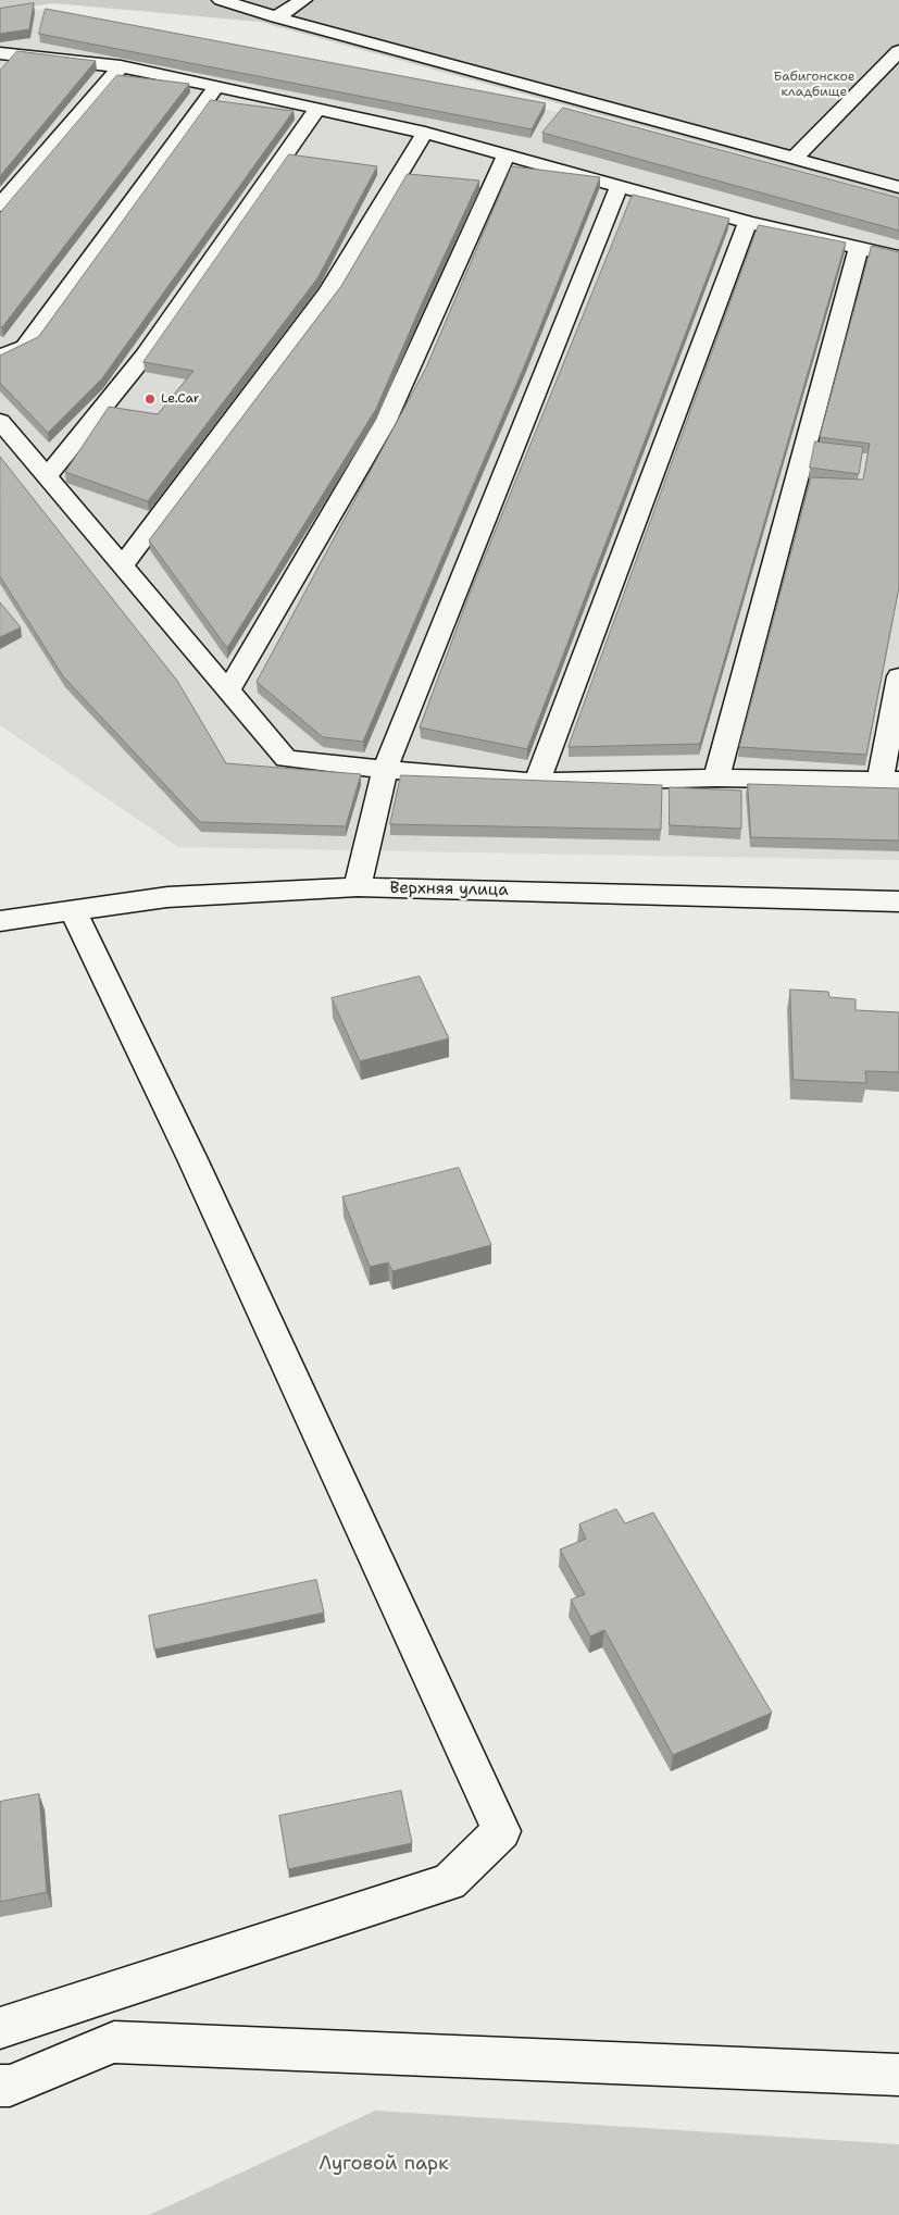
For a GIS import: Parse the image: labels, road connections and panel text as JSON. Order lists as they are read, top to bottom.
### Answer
{
  "streets": {
    "street": ["Верхняя улица"]
  },
  "parks": ["Бабигонское кладбище", "Луговой парк"],
  "places": ["Le.Car"]
}
